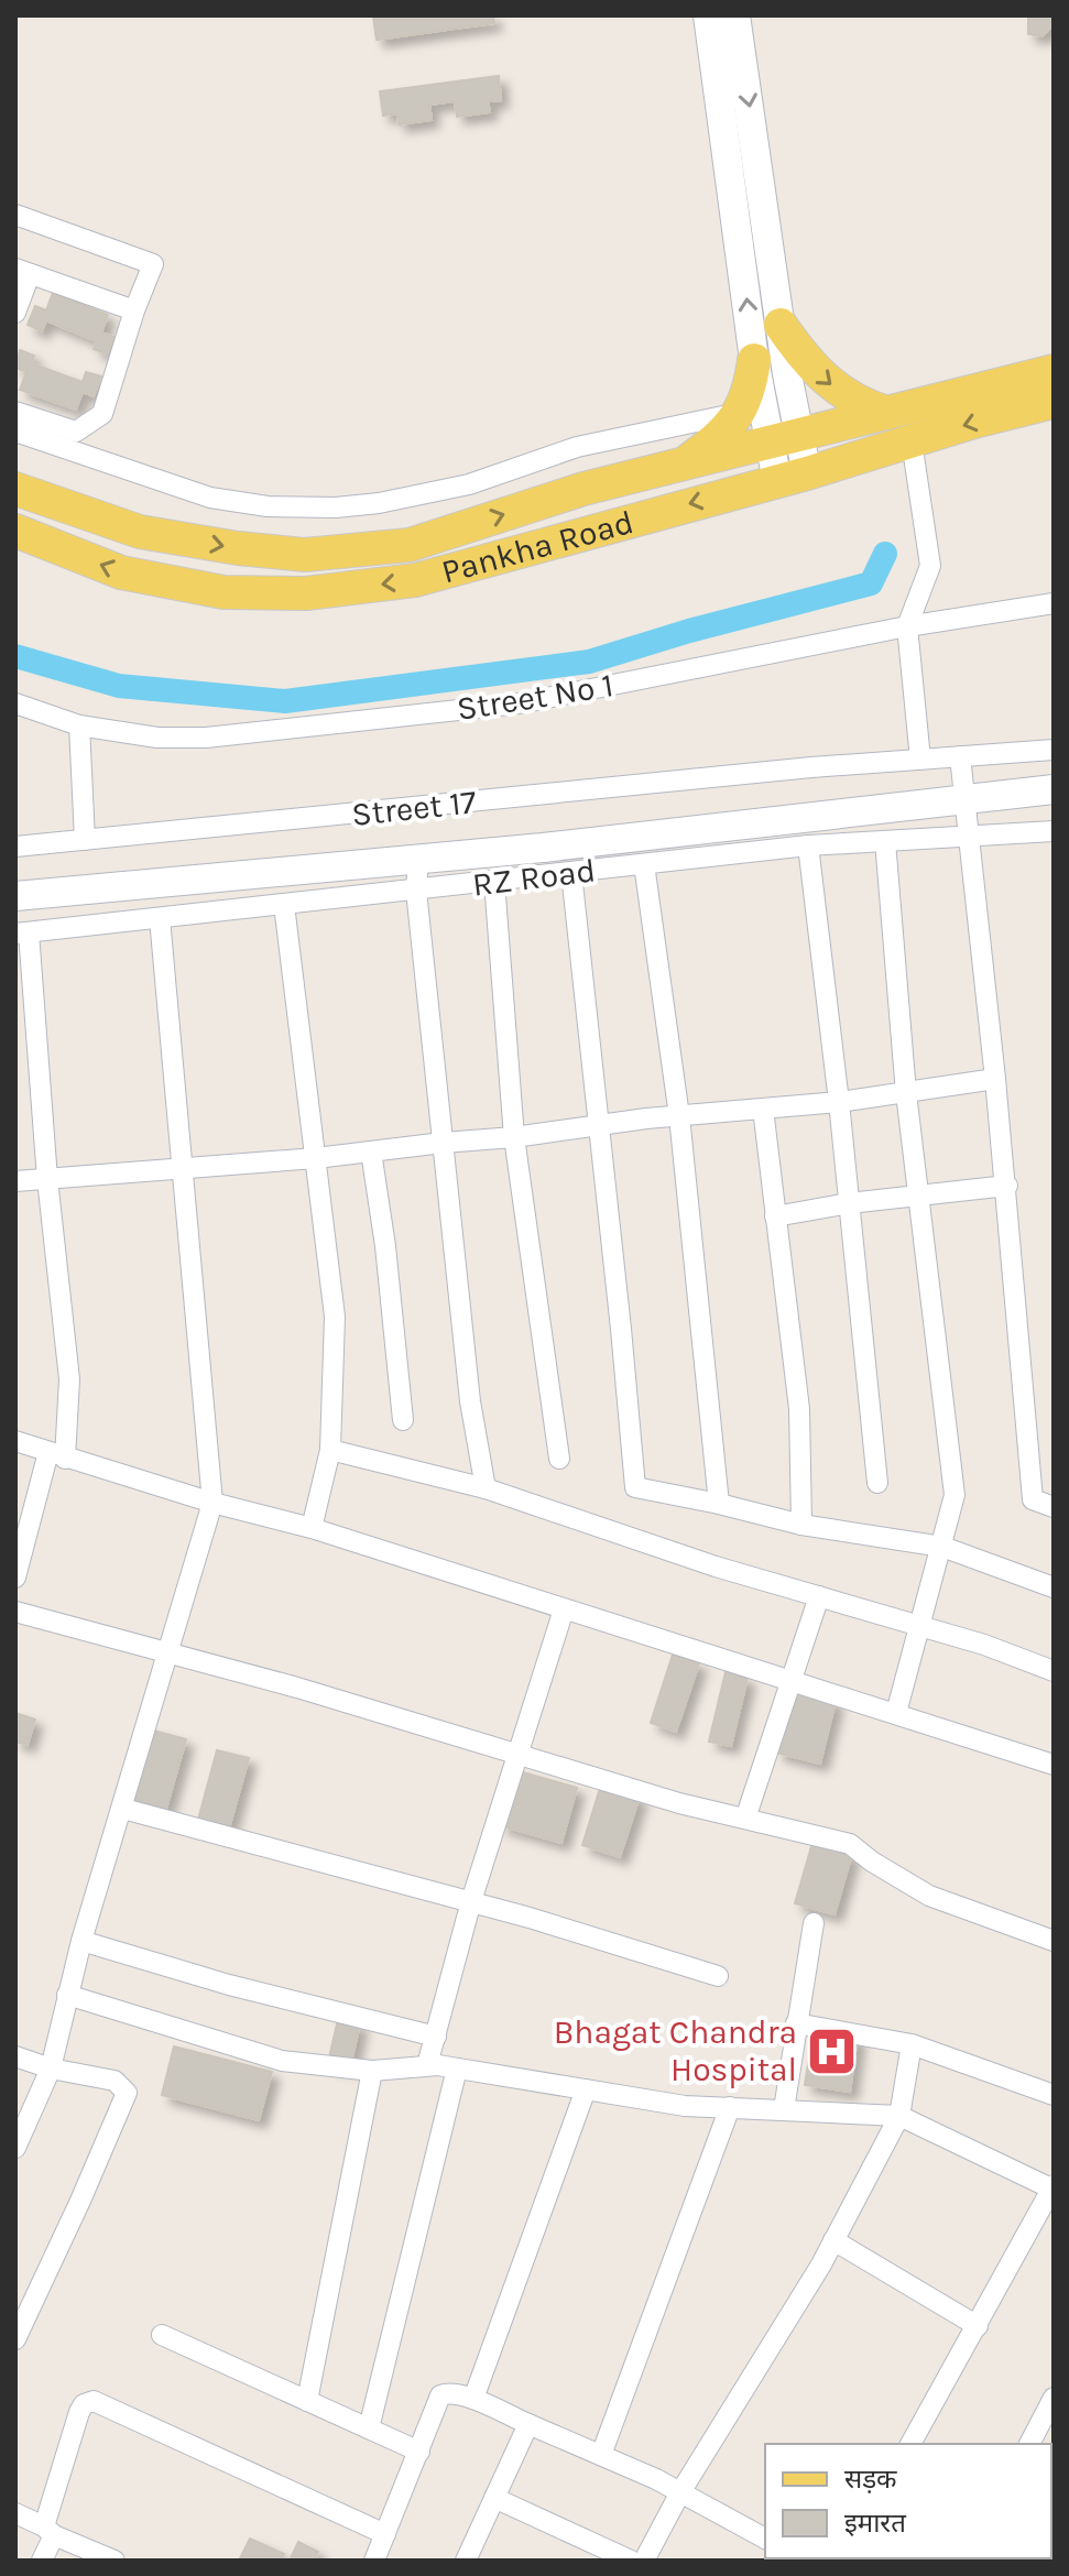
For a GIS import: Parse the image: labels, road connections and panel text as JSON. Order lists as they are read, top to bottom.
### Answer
{
  "streets": {
    "main road": ["Pankha Road"],
    "street": ["Street No 1", "Street 17", "RZ Road"]
  },
  "places": {
    "hospital": ["Bhagat Chandra Hospital"]
  },
  "legend": ["सड़क", "इमारत"]
}
